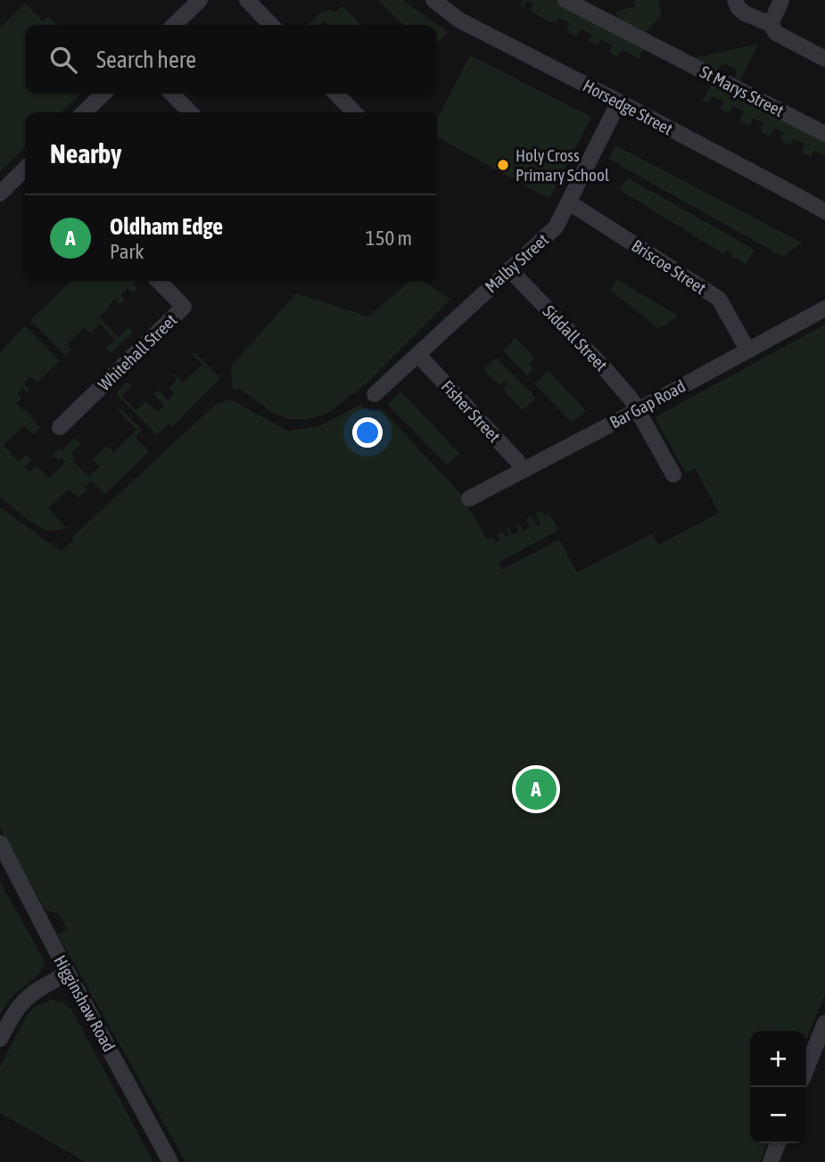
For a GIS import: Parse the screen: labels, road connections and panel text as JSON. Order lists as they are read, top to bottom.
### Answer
{
  "streets": {
    "street": [
      "St Marys Street",
      "Horsedge Street",
      "Malby Street",
      "Briscoe Street",
      "Siddall Street",
      "Whitehall Street",
      "Bar Gap Road",
      "Fisher Street",
      "Higginshaw Road"
    ]
  },
  "crossings": [
    ["Horsedge Street", "Malby Street"],
    ["Malby Street", "Briscoe Street"],
    ["Malby Street", "Siddall Street"],
    ["Malby Street", "Fisher Street"],
    ["Briscoe Street", "Bar Gap Road"],
    ["Siddall Street", "Bar Gap Road"],
    ["Bar Gap Road", "Fisher Street"]
  ],
  "places": ["Holy Cross Primary School"],
  "page": {
    "search": "Search here",
    "heading": "Nearby",
    "list": [
      {
        "mark": "A",
        "name": "Oldham Edge",
        "note": "Park",
        "value": "150 m"
      }
    ],
    "pins": "A",
    "map_buttons": ["+", "−"]
  }
}
